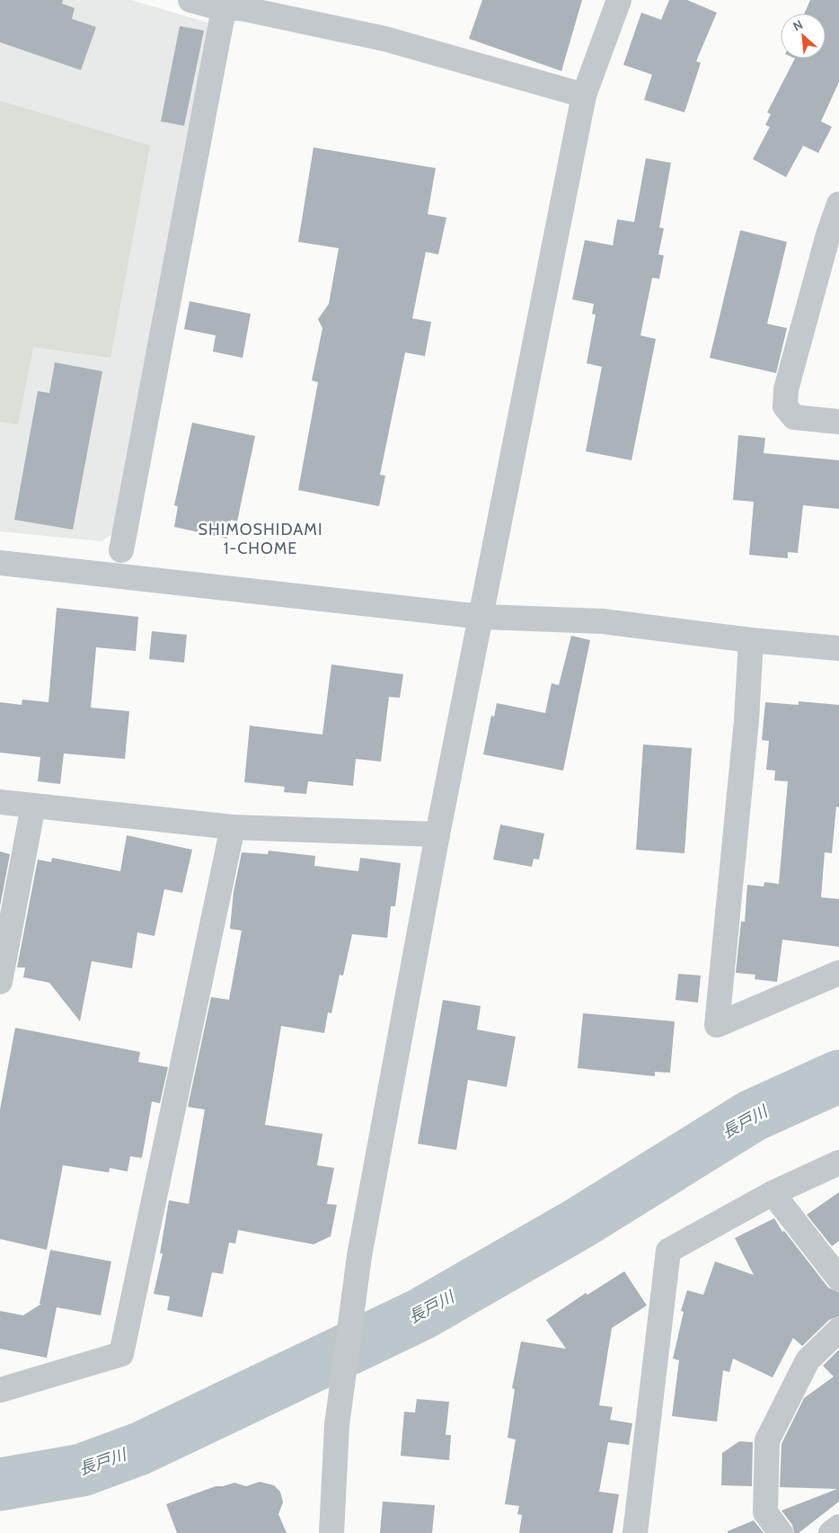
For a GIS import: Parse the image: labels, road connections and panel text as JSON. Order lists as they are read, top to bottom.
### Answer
{
  "districts": ["SHIMOSHIDAMI 1-CHOME"],
  "water": ["長戸川"],
  "north": "top left"
}
